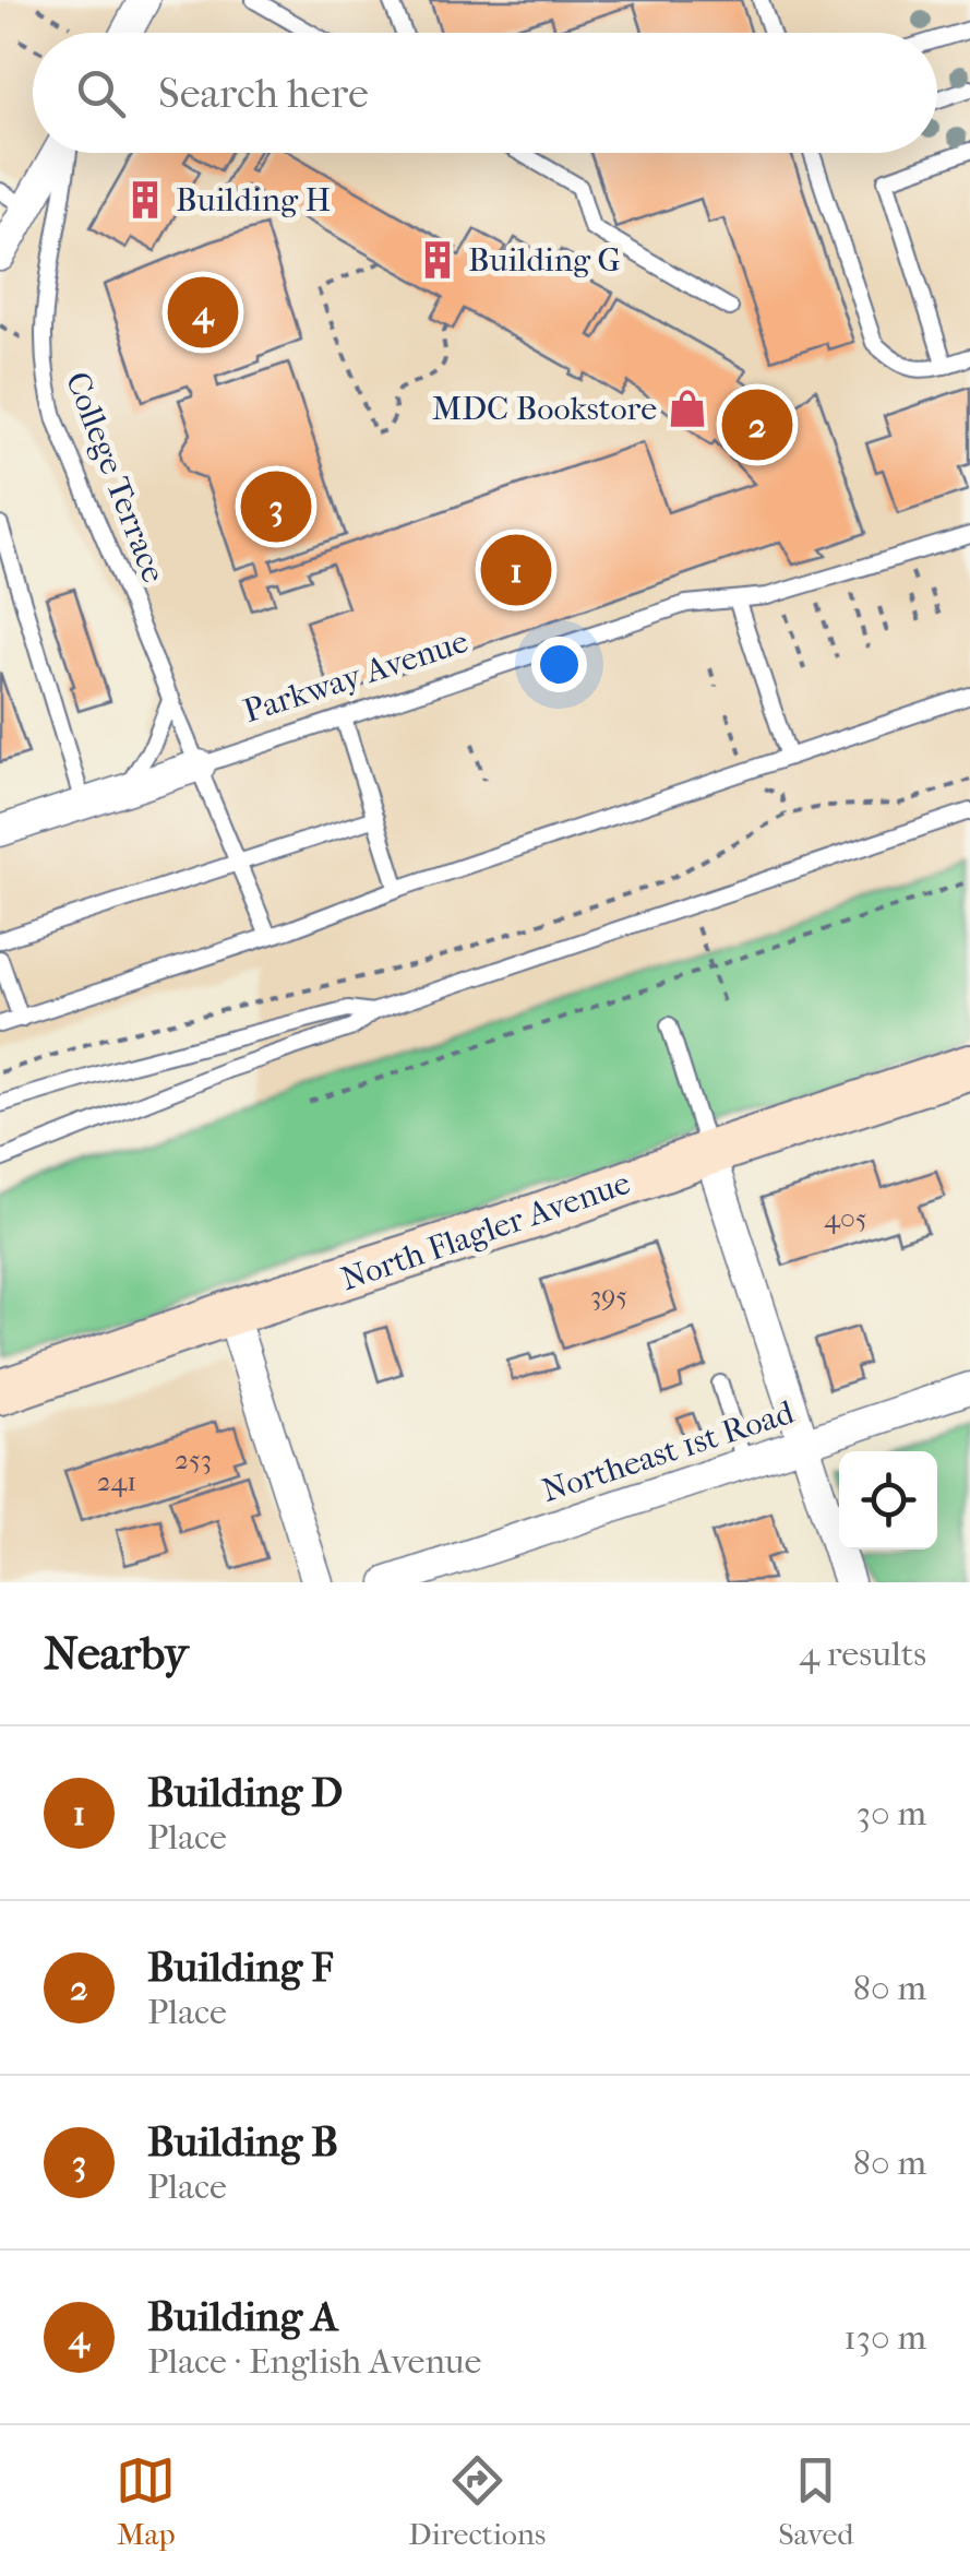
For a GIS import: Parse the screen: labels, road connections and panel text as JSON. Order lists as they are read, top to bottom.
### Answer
{
  "streets": {
    "street": ["Parkway Avenue", "North Flagler Avenue", "Northeast 1st Road"],
    "lane": ["College Terrace"]
  },
  "crossings": [
    ["College Terrace", "Parkway Avenue"]
  ],
  "places": {
    "building": ["Building H", "Building G"],
    "shop": ["MDC Bookstore"]
  },
  "house_numbers": [
    "405",
    "395",
    "253",
    "241"
  ],
  "page": {
    "search": "Search here",
    "pins": [
      "4",
      "2",
      "3",
      "1"
    ],
    "heading": ["Nearby", "4 results"],
    "list": [
      {
        "mark": "1",
        "name": "Building D",
        "note": "Place",
        "value": "30 m"
      },
      {
        "mark": "2",
        "name": "Building F",
        "note": "Place",
        "value": "80 m"
      },
      {
        "mark": "3",
        "name": "Building B",
        "note": "Place",
        "value": "80 m"
      },
      {
        "mark": "4",
        "name": "Building A",
        "note": "Place · English Avenue",
        "value": "130 m"
      }
    ],
    "nav": ["Map", "Directions", "Saved"]
  }
}
